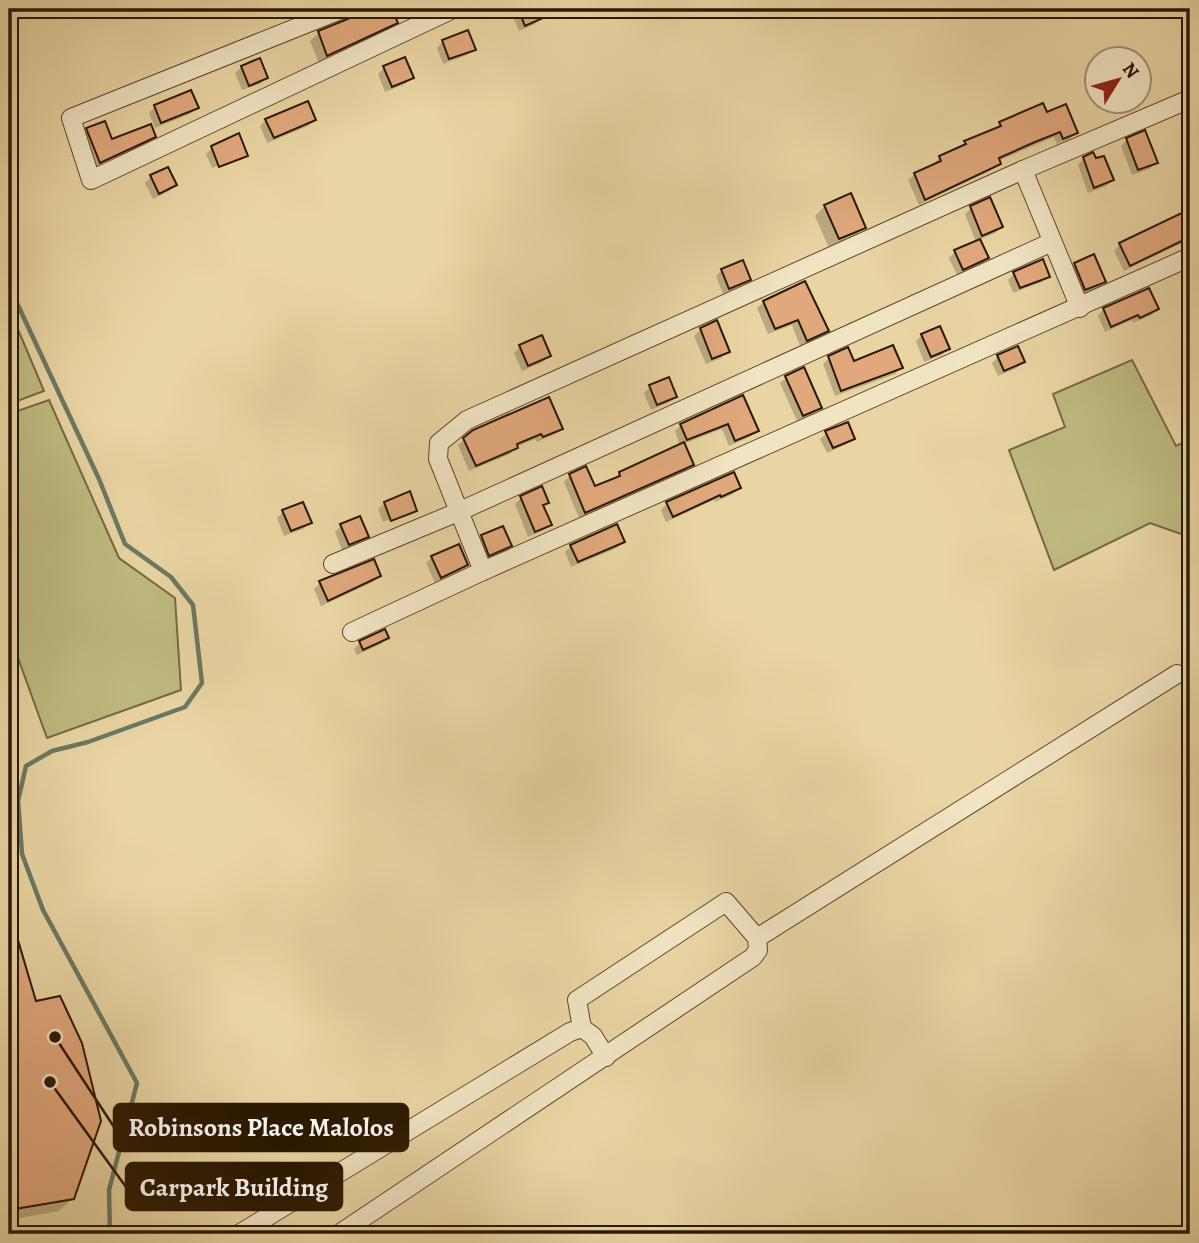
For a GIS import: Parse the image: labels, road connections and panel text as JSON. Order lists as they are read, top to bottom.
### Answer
{
  "places": ["Robinsons Place Malolos", "Carpark Building"],
  "north": "top right"
}
